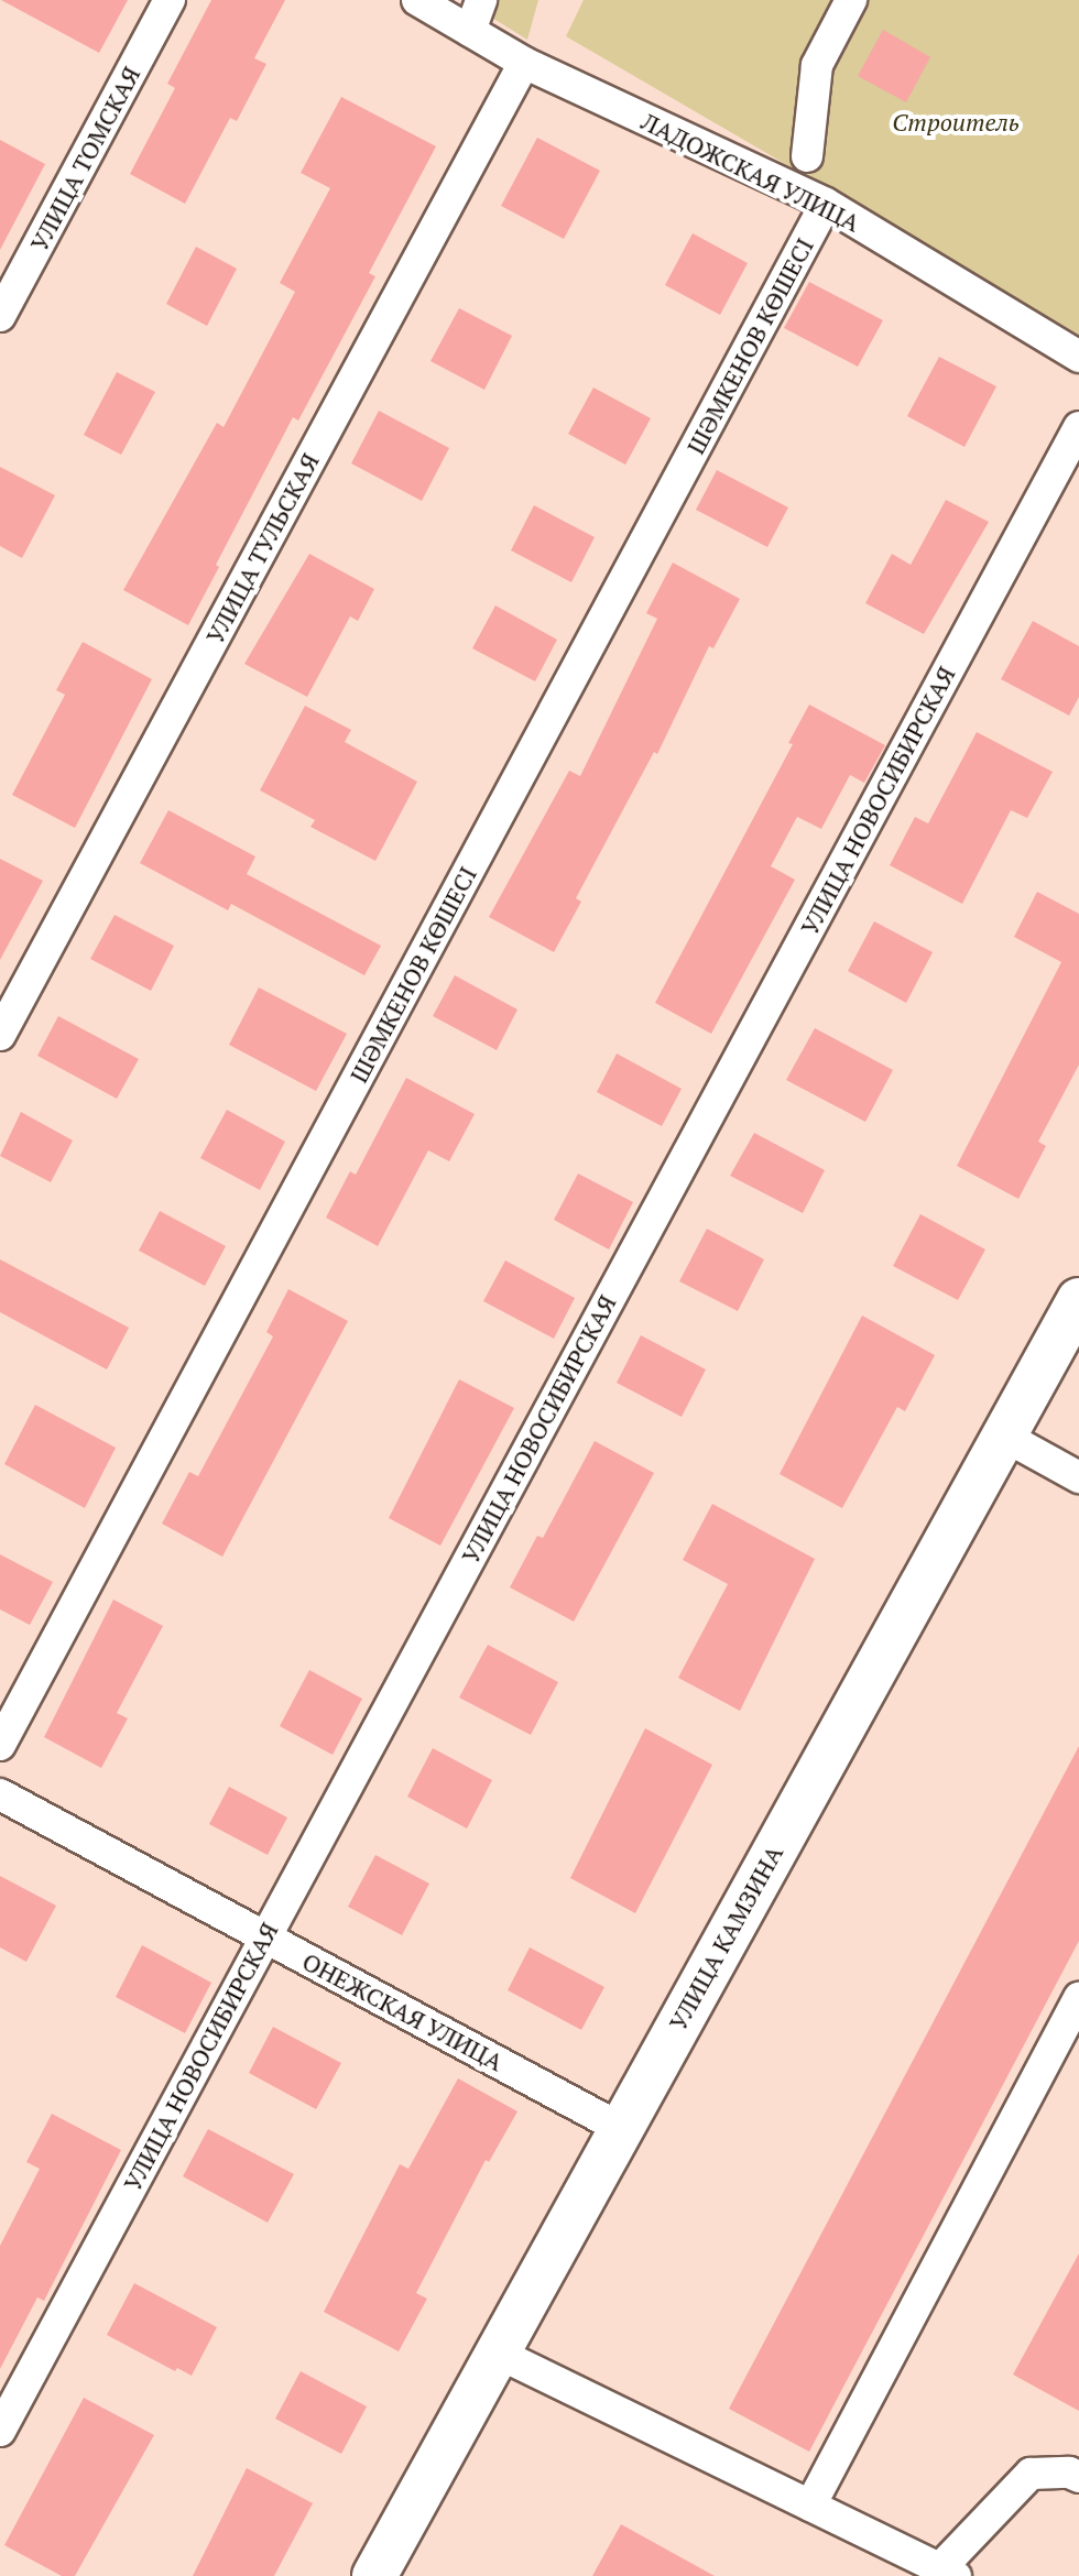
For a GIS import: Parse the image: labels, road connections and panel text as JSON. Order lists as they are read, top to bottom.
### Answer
{
  "streets": {
    "main road": ["УЛИЦА КАМЗИНА"],
    "street": [
      "УЛИЦА ТОМСКАЯ",
      "ЛАДОЖСКАЯ УЛИЦА",
      "ШӘМКЕНОВ КӨШЕСІ",
      "УЛИЦА ТУЛЬСКАЯ",
      "УЛИЦА НОВОСИБИРСКАЯ",
      "ОНЕЖСКАЯ УЛИЦА"
    ]
  },
  "crossings": [
    ["ЛАДОЖСКАЯ УЛИЦА", "ШӘМКЕНОВ КӨШЕСІ"],
    ["ЛАДОЖСКАЯ УЛИЦА", "УЛИЦА ТУЛЬСКАЯ"],
    ["УЛИЦА НОВОСИБИРСКАЯ", "ОНЕЖСКАЯ УЛИЦА"],
    ["УЛИЦА КАМЗИНА", "ОНЕЖСКАЯ УЛИЦА"]
  ],
  "parks": ["Строитель"]
}
